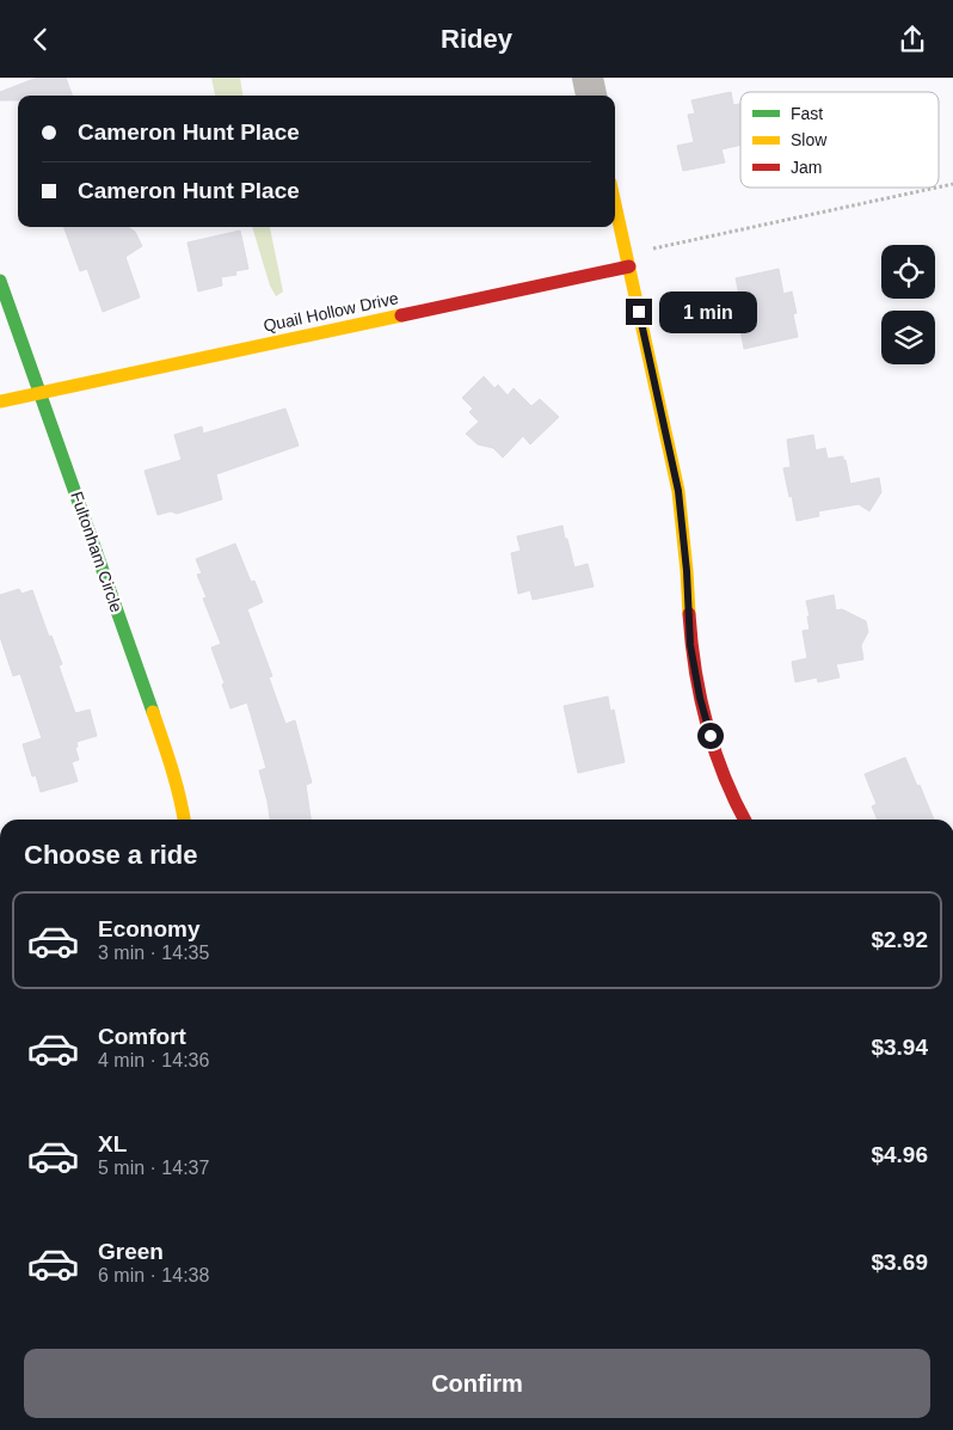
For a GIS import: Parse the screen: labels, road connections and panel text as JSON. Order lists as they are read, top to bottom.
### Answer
{
  "streets": {
    "street": ["Quail Hollow Drive", "Fultonham Circle"]
  },
  "crossings": [
    ["Quail Hollow Drive", "Fultonham Circle"]
  ],
  "legend": ["Fast", "Slow", "Jam"],
  "page": {
    "header": "Ridey",
    "banner": ["Cameron Hunt Place", "Cameron Hunt Place"],
    "bubble": "1 min",
    "heading": "Choose a ride",
    "list": [
      {
        "name": "Economy",
        "note": "3 min · 14:35",
        "value": "$2.92"
      },
      {
        "name": "Comfort",
        "note": "4 min · 14:36",
        "value": "$3.94"
      },
      {
        "name": "XL",
        "note": "5 min · 14:37",
        "value": "$4.96"
      },
      {
        "name": "Green",
        "note": "6 min · 14:38",
        "value": "$3.69"
      }
    ],
    "buttons": "Confirm"
  }
}
